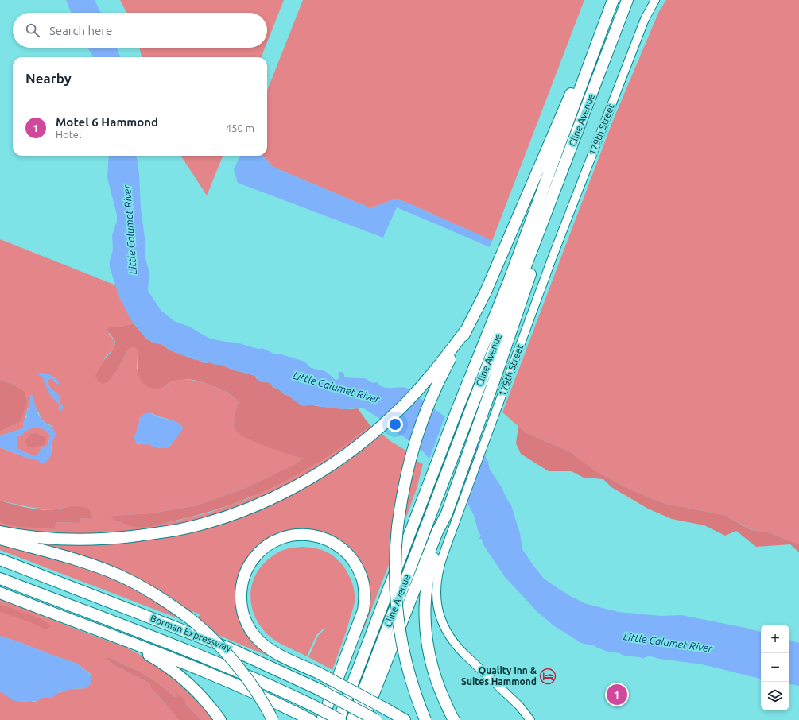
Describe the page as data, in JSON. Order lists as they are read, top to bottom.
{
  "streets": {
    "highway": ["Cline Avenue", "Borman Expressway"],
    "street": ["179th Street"]
  },
  "crossings": [
    ["Cline Avenue", "Borman Expressway"]
  ],
  "water": ["Little Calumet River"],
  "places": {
    "hotel": ["Quality Inn & Suites Hammond"]
  },
  "page": {
    "search": "Search here",
    "heading": "Nearby",
    "list": [
      {
        "mark": "1",
        "name": "Motel 6 Hammond",
        "note": "Hotel",
        "value": "450 m"
      }
    ],
    "map_buttons": ["+", "−"],
    "pins": "1"
  }
}
